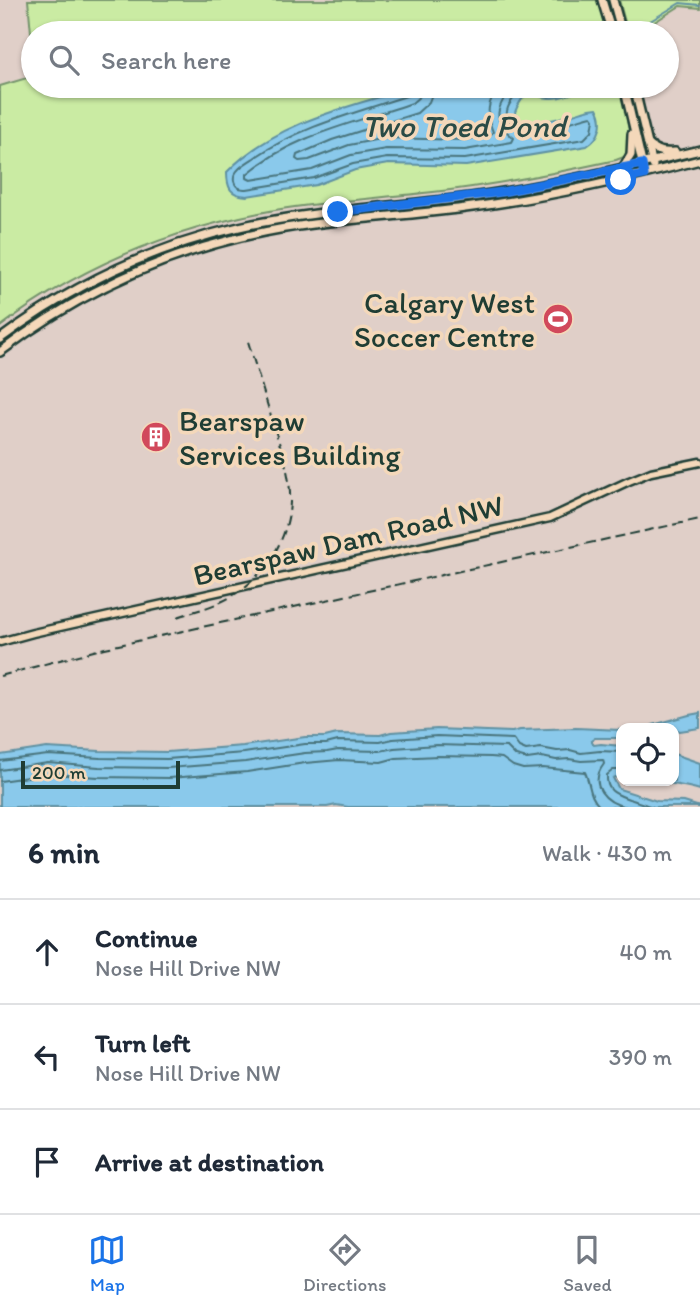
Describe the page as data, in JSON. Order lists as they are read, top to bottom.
{
  "streets": {
    "street": ["Bearspaw Dam Road NW"]
  },
  "water": ["Two Toed Pond"],
  "places": {
    "sports": ["Calgary West Soccer Centre"],
    "building": ["Bearspaw Services Building"]
  },
  "scale_bar": "200 m",
  "page": {
    "search": "Search here",
    "scale": "200 m",
    "heading": ["6 min", "Walk · 430 m"],
    "list": [
      ["Continue", "Nose Hill Drive NW", "40 m"],
      ["Turn left", "Nose Hill Drive NW", "390 m"],
      "Arrive at destination"
    ],
    "nav": ["Map", "Directions", "Saved"]
  }
}
